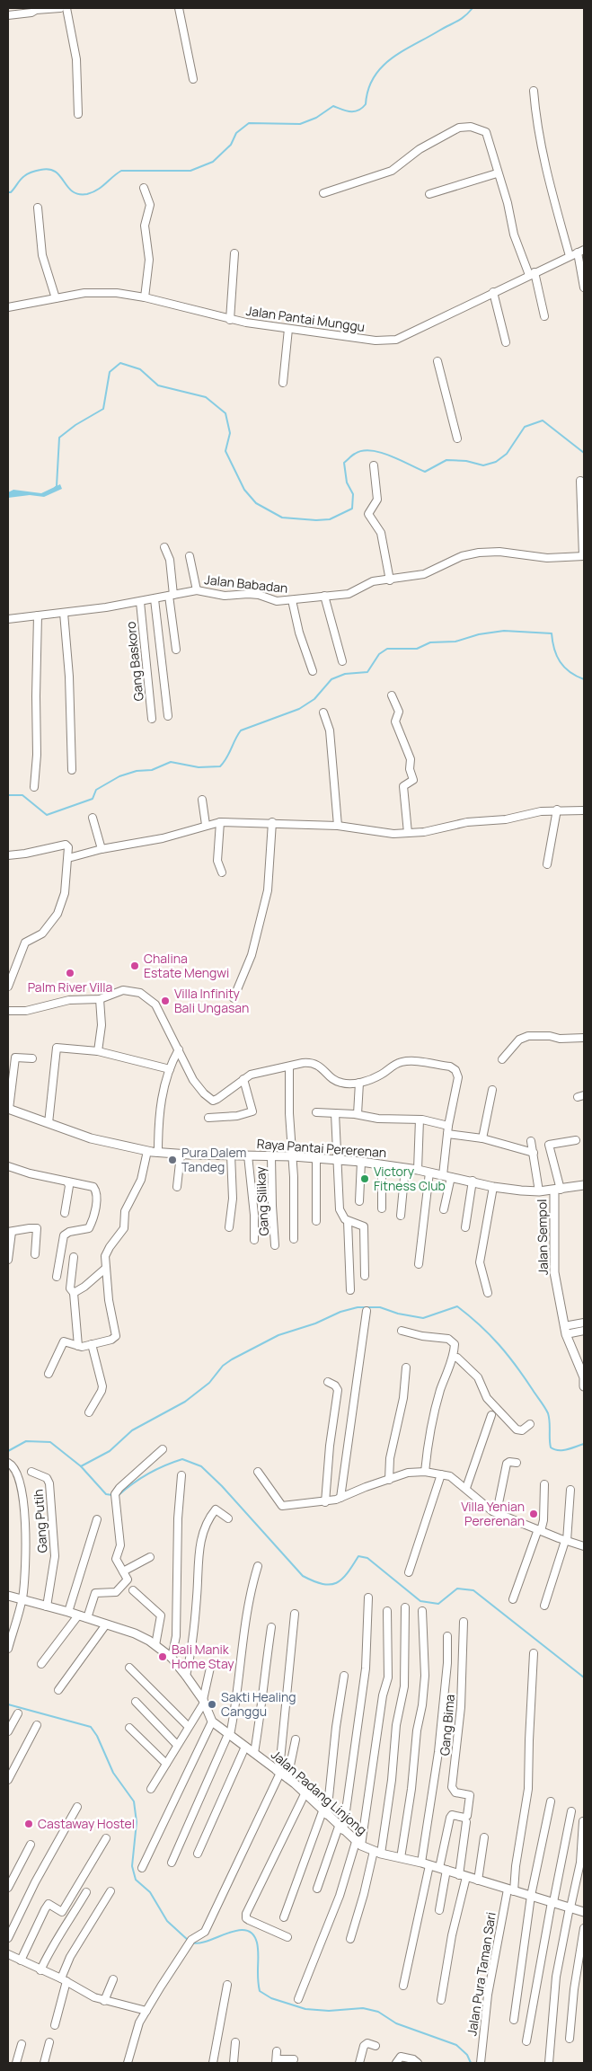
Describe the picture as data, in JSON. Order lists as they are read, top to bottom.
{
  "streets": {
    "street": [
      "Jalan Pantai Munggu",
      "Jalan Babadan",
      "Gang Baskoro",
      "Raya Pantai Pererenan",
      "Gang Silikay",
      "Jalan Sempol",
      "Gang Putih",
      "Gang Bima",
      "Jalan Padang Linjong",
      "Jalan Pura Taman Sari"
    ]
  },
  "crossings": [
    ["Jalan Babadan", "Gang Baskoro"],
    ["Raya Pantai Pererenan", "Gang Silikay"],
    ["Raya Pantai Pererenan", "Jalan Sempol"],
    ["Gang Putih", "Jalan Padang Linjong"],
    ["Gang Bima", "Jalan Padang Linjong"],
    ["Jalan Padang Linjong", "Jalan Pura Taman Sari"]
  ],
  "places": [
    "Chalina Estate Mengwi",
    "Palm River Villa",
    "Villa Infinity Bali Ungasan",
    "Pura Dalem Tandeg",
    "Victory Fitness Club",
    "Villa Yenian Pererenan",
    "Bali Manik Home Stay",
    "Sakti Healing Canggu",
    "Castaway Hostel"
  ]
}
